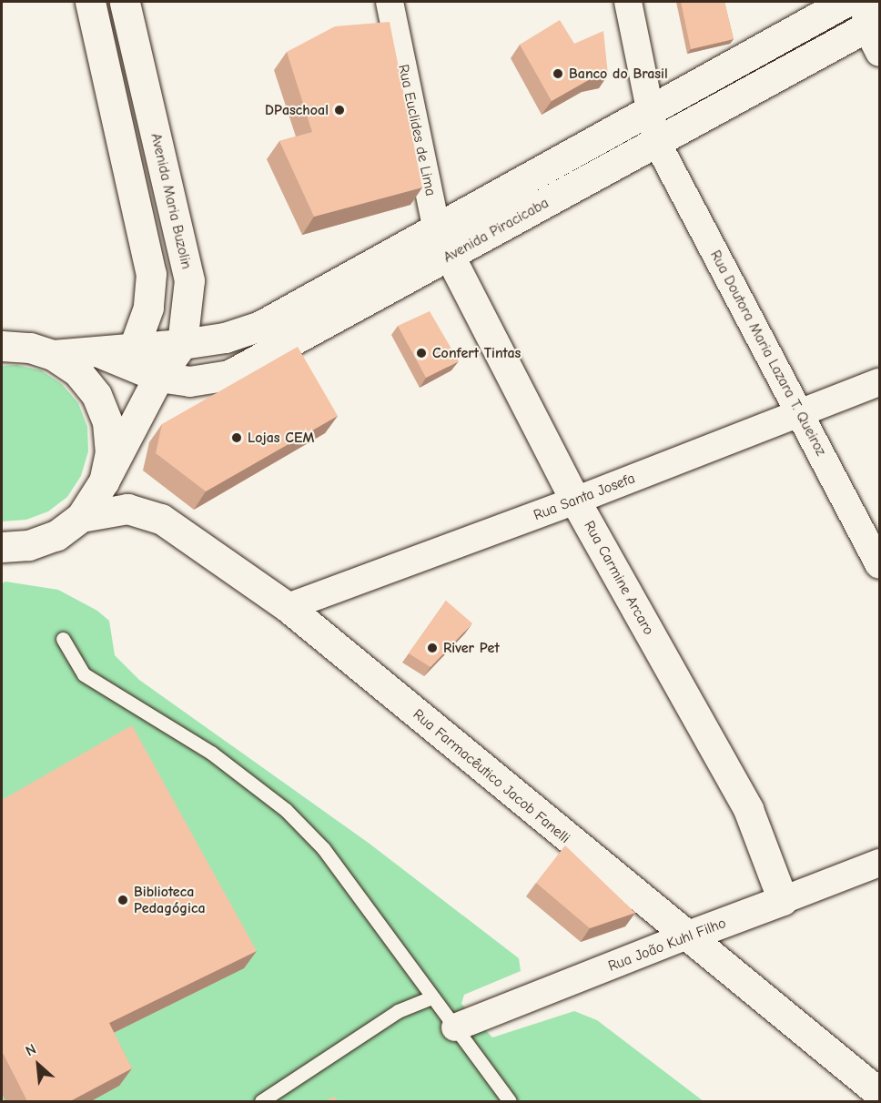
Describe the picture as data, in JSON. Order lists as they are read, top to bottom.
{
  "streets": {
    "main road": [
      "Rua Euclides de Lima",
      "Avenida Maria Buzolin",
      "Avenida Piracicaba",
      "Rua Carmine Arcaro",
      "Rua Farmacêutico Jacob Fanelli",
      "Rua João Kuhl Filho"
    ],
    "street": ["Rua Doutora Maria Lazara T. Queiroz", "Rua Santa Josefa"]
  },
  "crossings": [
    ["Rua Euclides de Lima", "Avenida Piracicaba"],
    ["Rua Euclides de Lima", "Rua Carmine Arcaro"],
    ["Avenida Maria Buzolin", "Avenida Piracicaba"],
    ["Avenida Maria Buzolin", "Rua Farmacêutico Jacob Fanelli"],
    ["Avenida Piracicaba", "Rua Doutora Maria Lazara T. Queiroz"],
    ["Avenida Piracicaba", "Rua Carmine Arcaro"],
    ["Rua Doutora Maria Lazara T. Queiroz", "Rua Santa Josefa"],
    ["Rua Santa Josefa", "Rua Carmine Arcaro"],
    ["Rua Santa Josefa", "Rua Farmacêutico Jacob Fanelli"],
    ["Rua Carmine Arcaro", "Rua João Kuhl Filho"],
    ["Rua Farmacêutico Jacob Fanelli", "Rua João Kuhl Filho"]
  ],
  "places": [
    "Banco do Brasil",
    "DPaschoal",
    "Confert Tintas",
    "Lojas CEM",
    "River Pet",
    "Biblioteca Pedagógica"
  ],
  "north": "top left"
}
